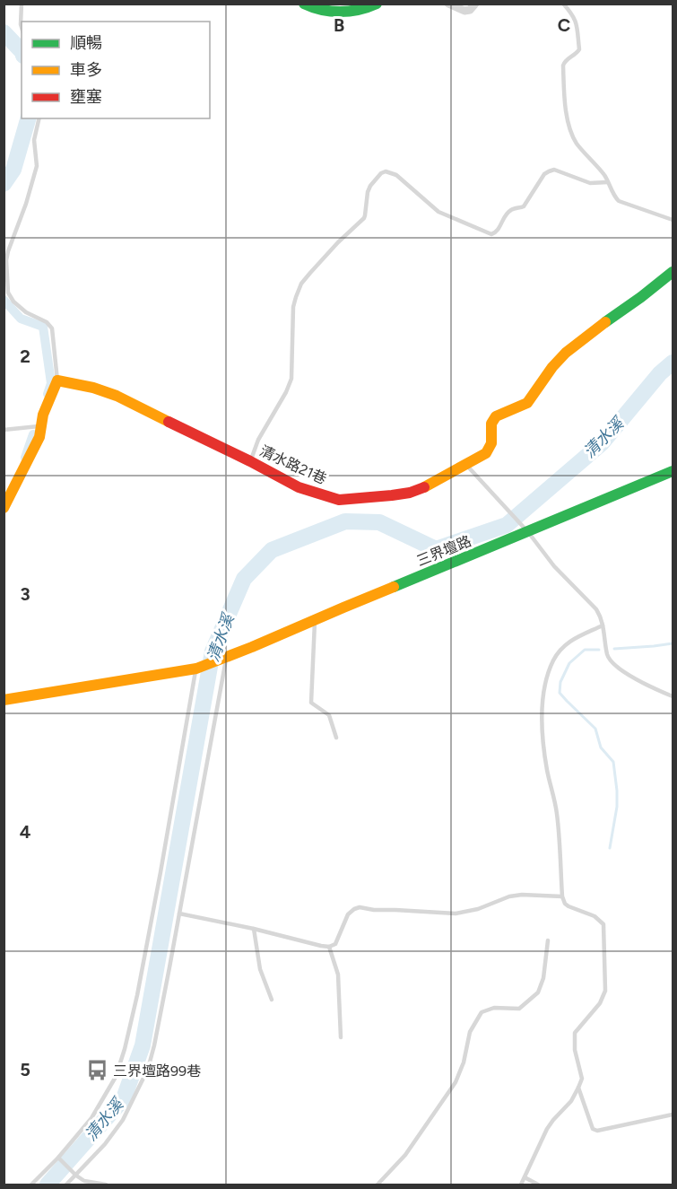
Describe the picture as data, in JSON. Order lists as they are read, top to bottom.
{
  "streets": {
    "street": ["清水路21巷", "三界壇路"]
  },
  "water": ["清水溪"],
  "places": {
    "bus stop": ["三界壇路99巷"]
  },
  "legend": ["順暢", "車多", "壅塞"],
  "grid": {
    "columns": ["B", "C"],
    "rows": [
      "2",
      "3",
      "4",
      "5"
    ]
  }
}
